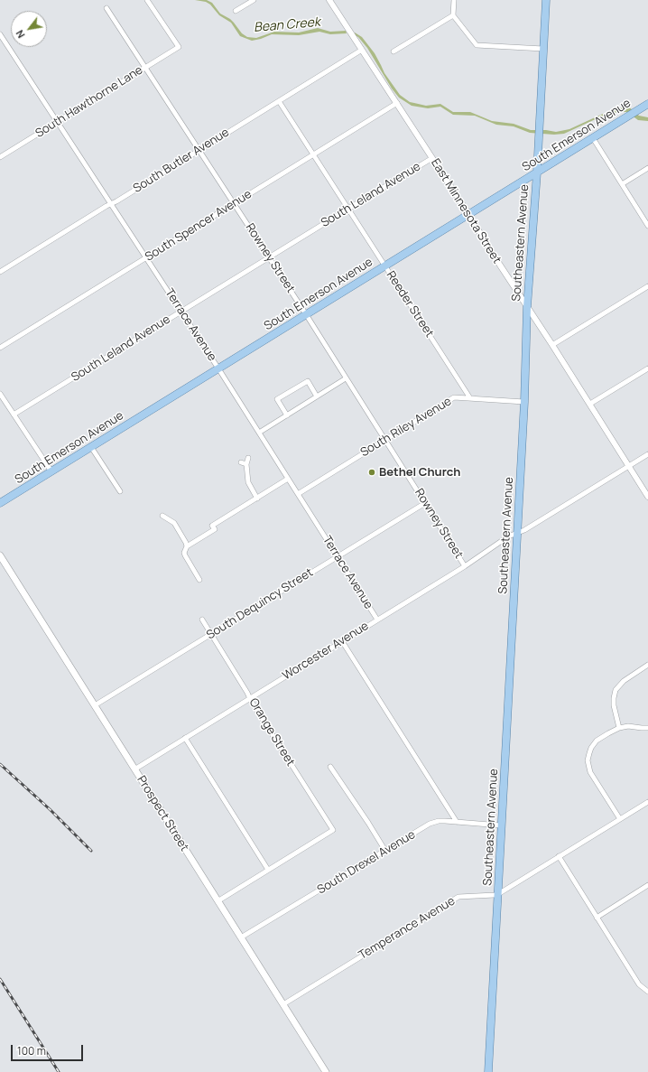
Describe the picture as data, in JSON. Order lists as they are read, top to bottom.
{
  "streets": {
    "main road": ["South Emerson Avenue", "Southeastern Avenue", "Prospect Street"],
    "street": [
      "South Hawthorne Lane",
      "South Butler Avenue",
      "South Leland Avenue",
      "East Minnesota Street",
      "South Spencer Avenue",
      "Rowney Street",
      "Reeder Street",
      "Terrace Avenue",
      "South Riley Avenue",
      "South Dequincy Street",
      "Worcester Avenue",
      "Orange Street",
      "South Drexel Avenue",
      "Temperance Avenue"
    ]
  },
  "crossings": [
    ["South Hawthorne Lane", "Rowney Street"],
    ["South Hawthorne Lane", "Terrace Avenue"],
    ["South Emerson Avenue", "East Minnesota Street"],
    ["South Emerson Avenue", "Southeastern Avenue"],
    ["South Emerson Avenue", "Rowney Street"],
    ["South Emerson Avenue", "Reeder Street"],
    ["South Emerson Avenue", "Terrace Avenue"],
    ["South Butler Avenue", "East Minnesota Street"],
    ["South Butler Avenue", "Rowney Street"],
    ["South Butler Avenue", "Reeder Street"],
    ["South Butler Avenue", "Terrace Avenue"],
    ["South Leland Avenue", "East Minnesota Street"],
    ["South Leland Avenue", "Rowney Street"],
    ["South Leland Avenue", "Reeder Street"],
    ["South Leland Avenue", "Terrace Avenue"],
    ["East Minnesota Street", "South Spencer Avenue"],
    ["East Minnesota Street", "Southeastern Avenue"],
    ["East Minnesota Street", "Worcester Avenue"],
    ["South Spencer Avenue", "Rowney Street"],
    ["South Spencer Avenue", "Reeder Street"],
    ["South Spencer Avenue", "Terrace Avenue"],
    ["Southeastern Avenue", "South Riley Avenue"],
    ["Southeastern Avenue", "Worcester Avenue"],
    ["Southeastern Avenue", "South Drexel Avenue"],
    ["Southeastern Avenue", "Temperance Avenue"],
    ["Rowney Street", "South Riley Avenue"],
    ["Rowney Street", "South Dequincy Street"],
    ["Rowney Street", "Worcester Avenue"],
    ["Reeder Street", "South Riley Avenue"],
    ["Terrace Avenue", "South Riley Avenue"],
    ["Terrace Avenue", "South Dequincy Street"],
    ["Terrace Avenue", "Worcester Avenue"],
    ["South Dequincy Street", "Orange Street"],
    ["South Dequincy Street", "Prospect Street"],
    ["Worcester Avenue", "Orange Street"],
    ["Worcester Avenue", "Prospect Street"],
    ["Prospect Street", "South Drexel Avenue"],
    ["Prospect Street", "Temperance Avenue"]
  ],
  "water": ["Bean Creek"],
  "places": ["Bethel Church"],
  "scale_bar": "100 m",
  "north": "bottom left"
}
